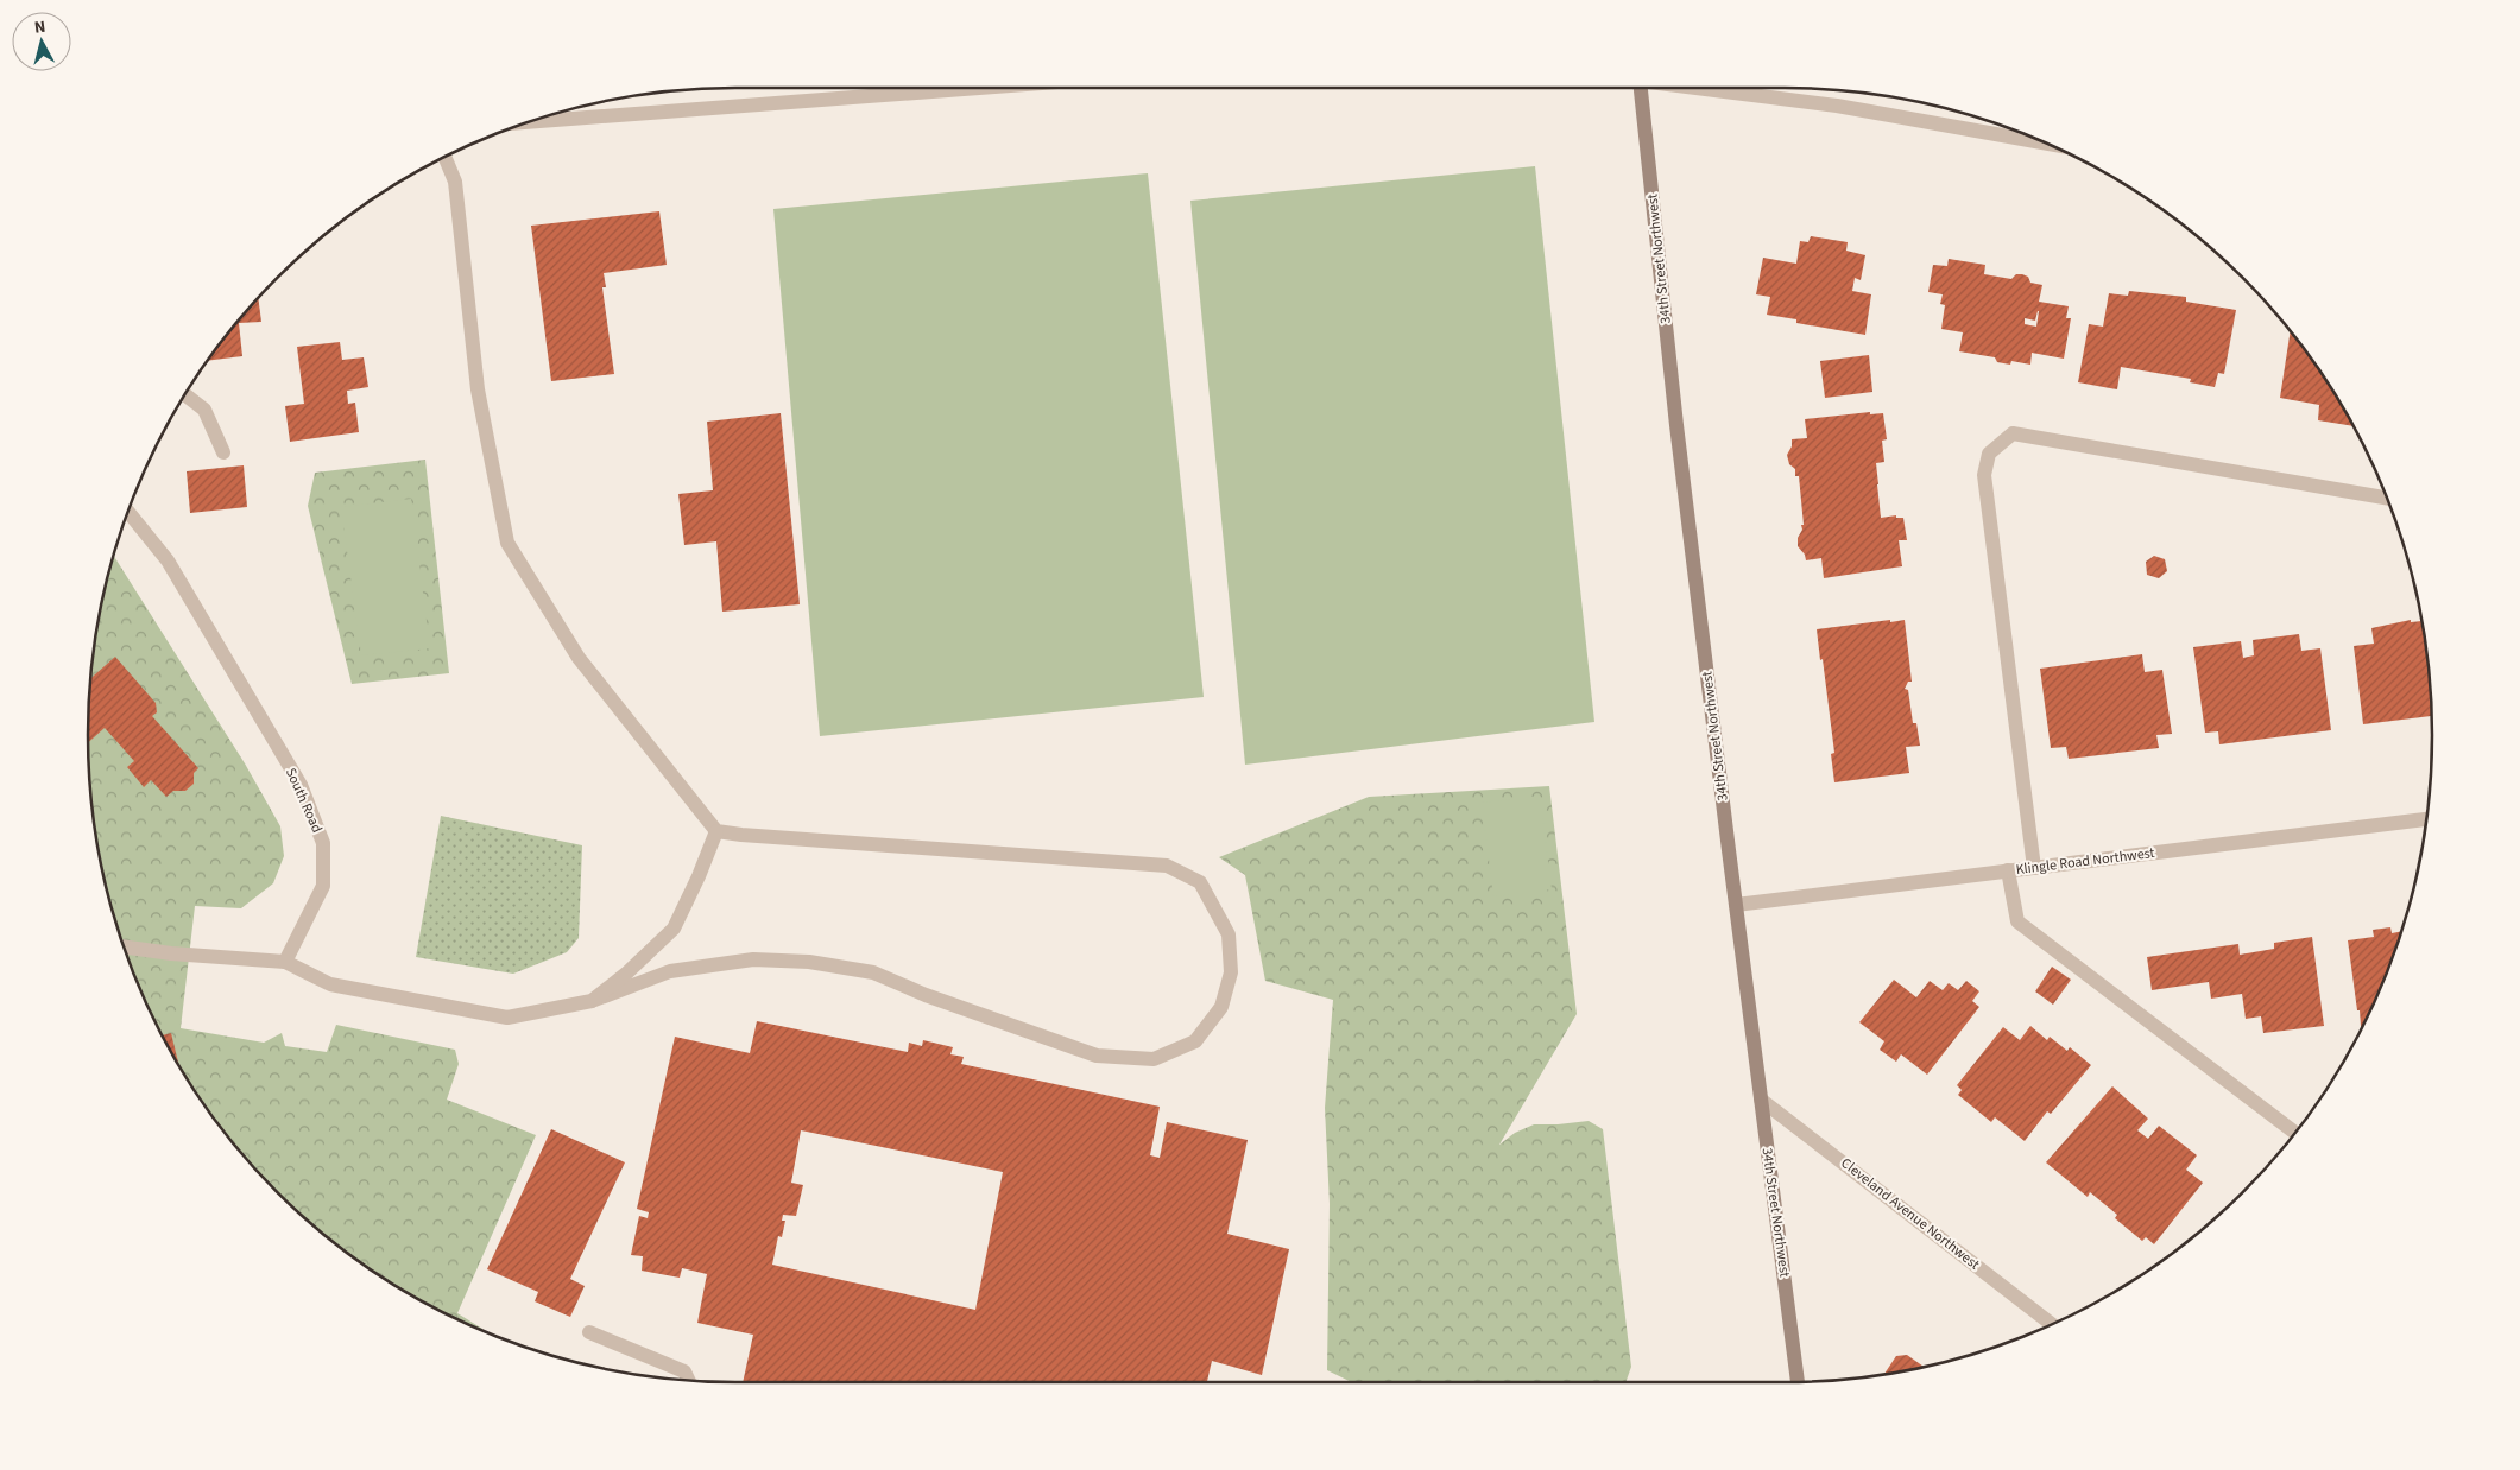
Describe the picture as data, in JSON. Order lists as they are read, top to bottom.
{
  "streets": {
    "main road": ["34th Street Northwest"],
    "street": ["South Road", "Klingle Road Northwest", "Cleveland Avenue Northwest"]
  },
  "crossings": [
    ["34th Street Northwest", "Klingle Road Northwest"],
    ["34th Street Northwest", "Cleveland Avenue Northwest"]
  ],
  "north": "top"
}
